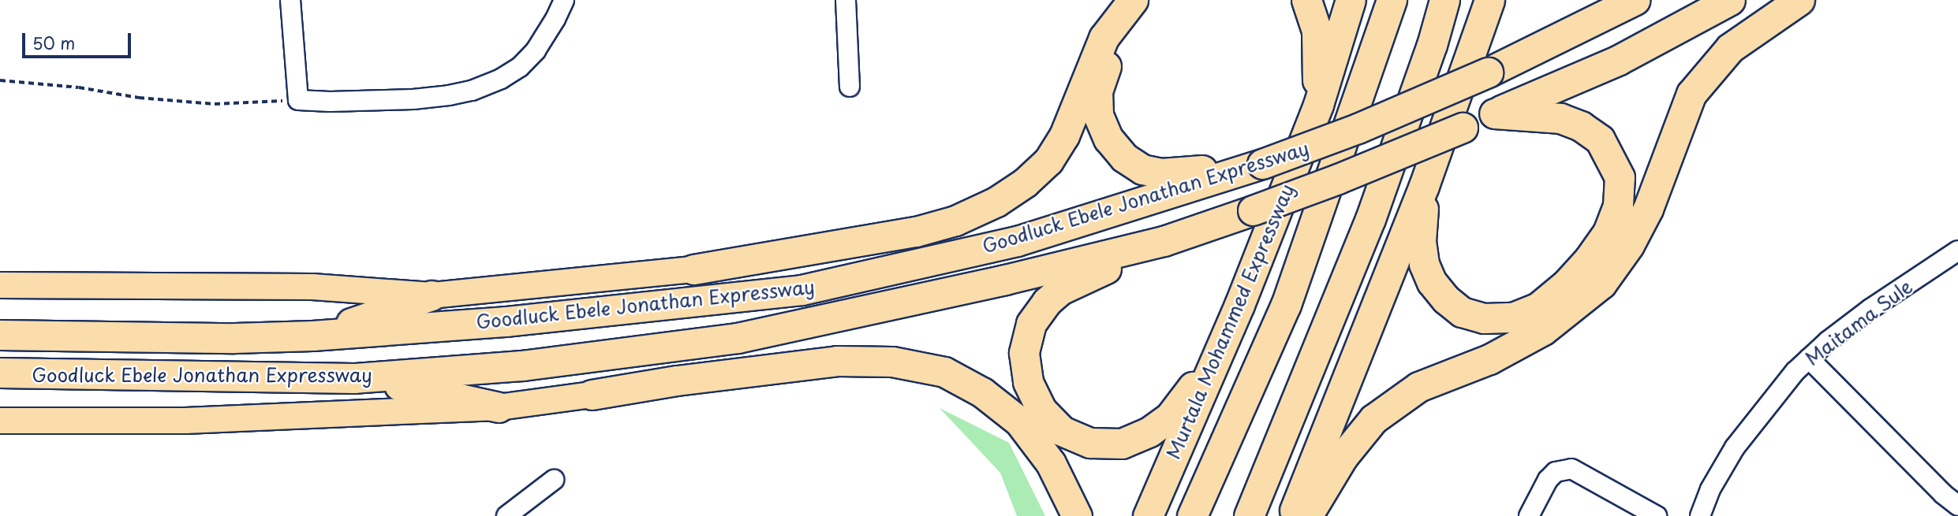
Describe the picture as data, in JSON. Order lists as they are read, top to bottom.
{
  "streets": {
    "highway": ["Goodluck Ebele Jonathan Expressway", "Murtala Mohammed Expressway"],
    "street": ["Maitama Sule"]
  },
  "scale_bar": "50 m"
}
